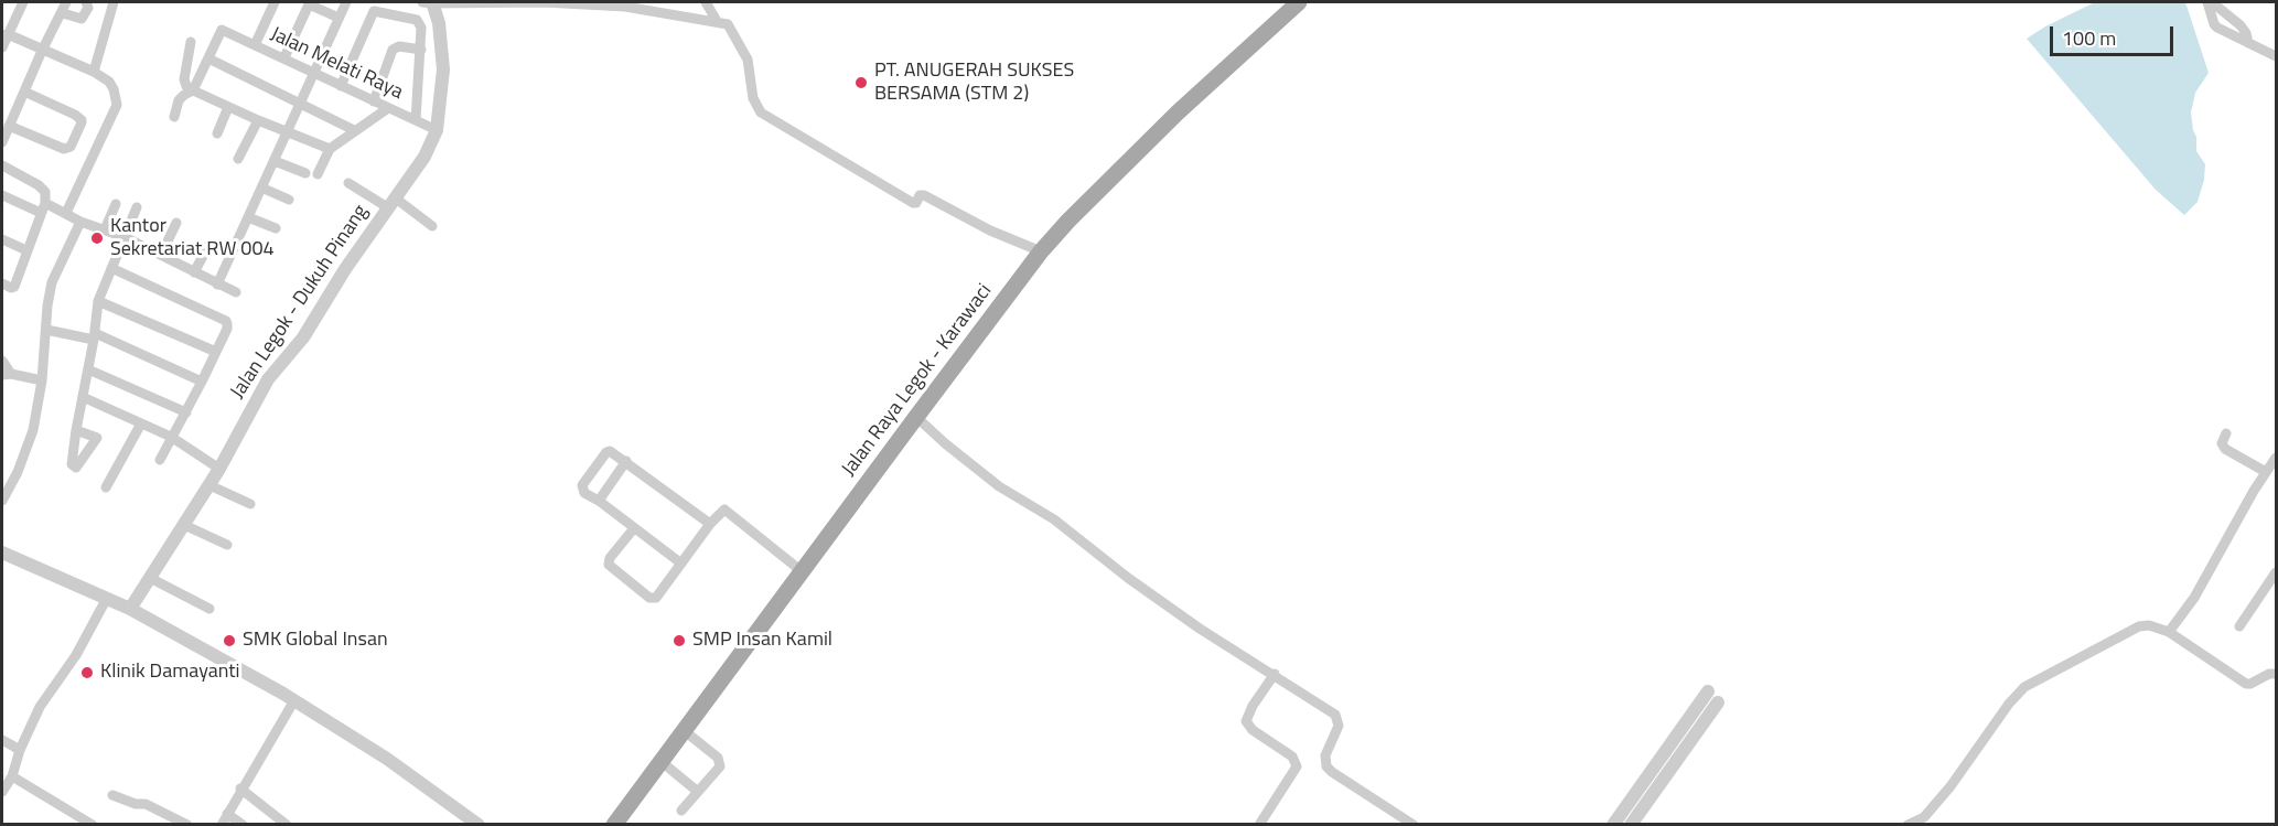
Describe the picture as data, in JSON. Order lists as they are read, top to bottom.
{
  "streets": {
    "main road": ["Jalan Raya Legok - Karawaci"],
    "street": ["Jalan Melati Raya", "Jalan Legok - Dukuh Pinang"]
  },
  "crossings": [
    ["Jalan Melati Raya", "Jalan Legok - Dukuh Pinang"]
  ],
  "places": [
    "PT. ANUGERAH SUKSES BERSAMA (STM 2)",
    "Kantor Sekretariat RW 004",
    "SMK Global Insan",
    "SMP Insan Kamil",
    "Klinik Damayanti"
  ],
  "scale_bar": "100 m"
}
